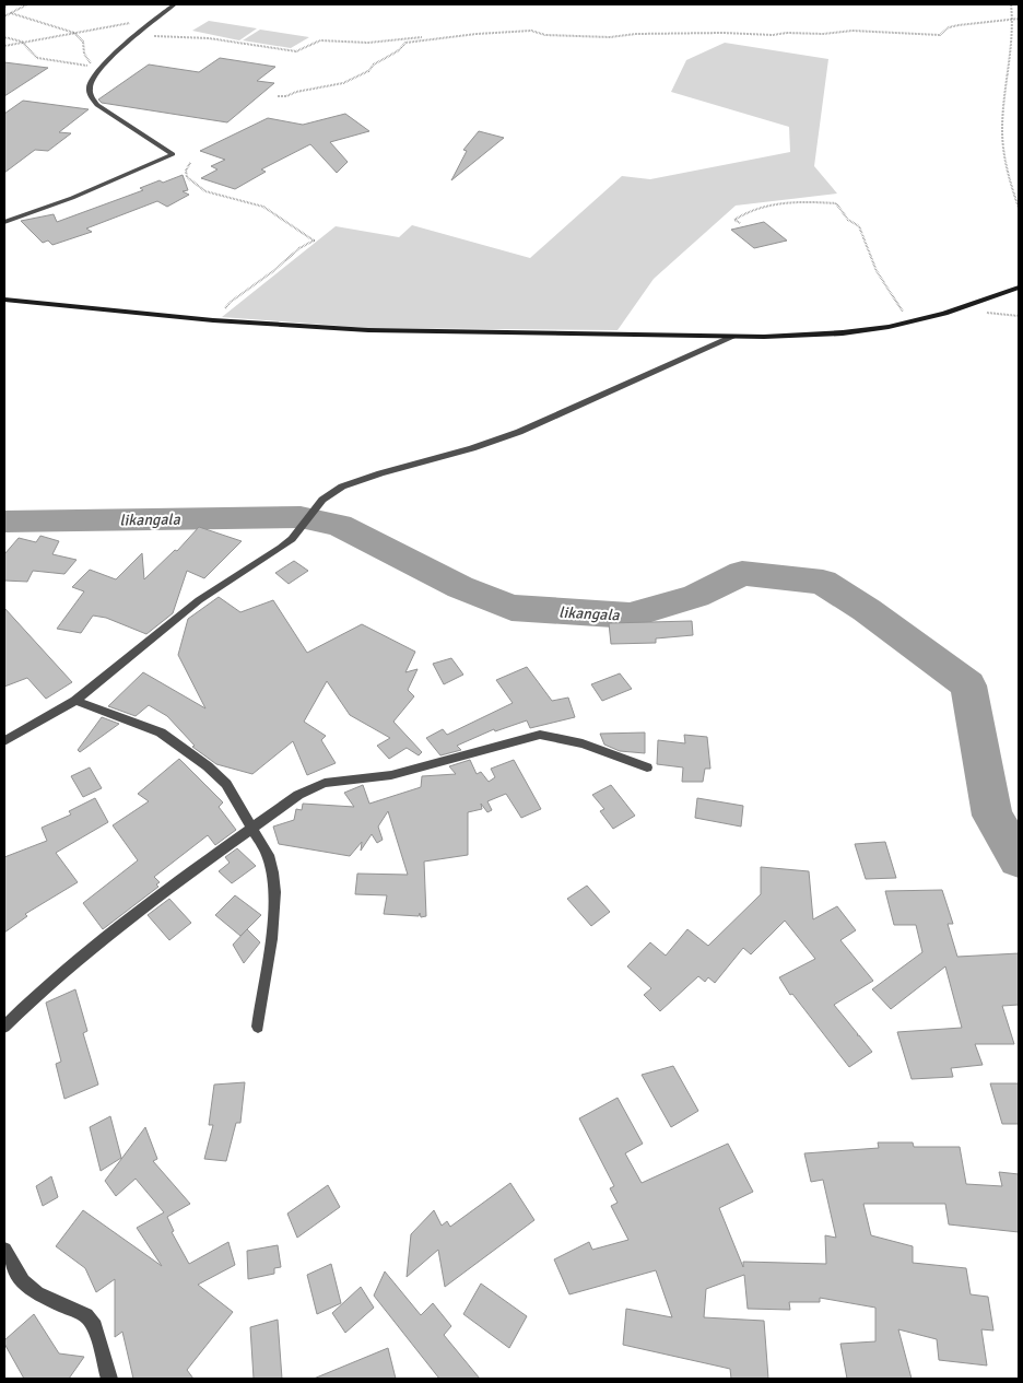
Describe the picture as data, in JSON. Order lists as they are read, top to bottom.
{
  "water": ["likangala"]
}
